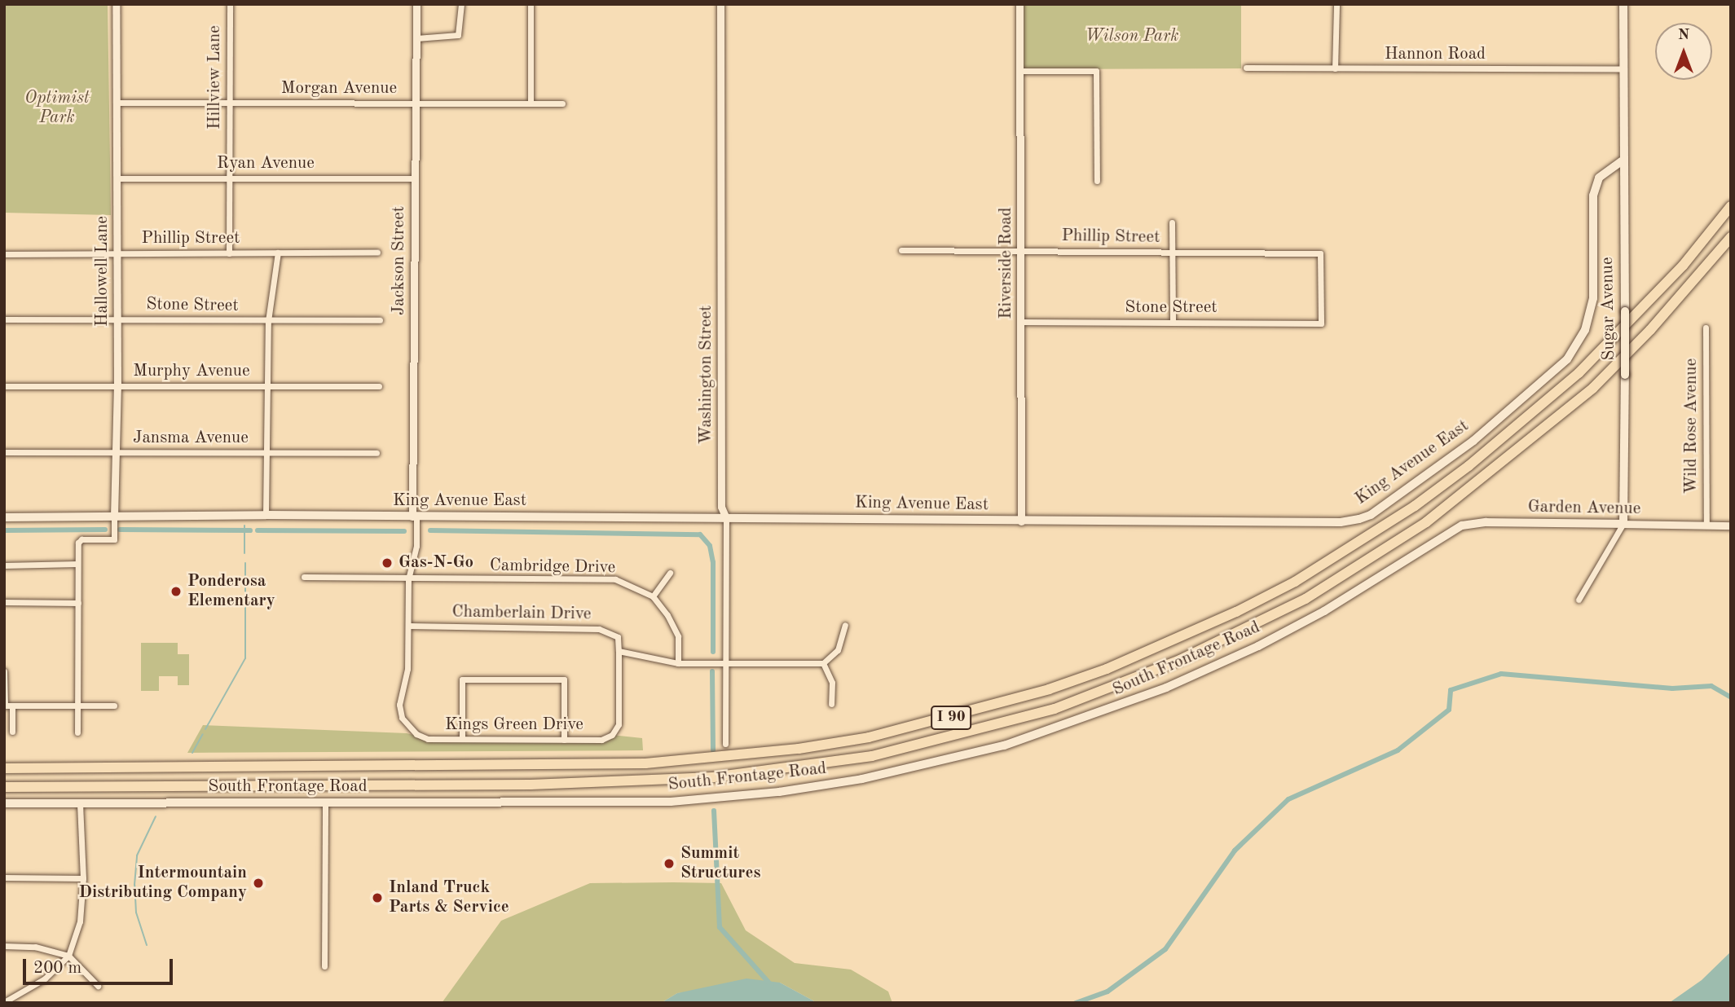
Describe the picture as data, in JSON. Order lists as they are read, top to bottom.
{
  "streets": {
    "highway": ["I 90"],
    "main road": [
      "Sugar Avenue",
      "King Avenue East",
      "Garden Avenue",
      "South Frontage Road"
    ],
    "street": [
      "Hannon Road",
      "Hillview Lane",
      "Morgan Avenue",
      "Ryan Avenue",
      "Phillip Street",
      "Jackson Street",
      "Riverside Road",
      "Hallowell Lane",
      "Stone Street",
      "Murphy Avenue",
      "Washington Street",
      "Wild Rose Avenue",
      "Jansma Avenue",
      "Cambridge Drive",
      "Chamberlain Drive",
      "Kings Green Drive"
    ]
  },
  "crossings": [
    ["Hannon Road", "Sugar Avenue"],
    ["Hillview Lane", "Morgan Avenue"],
    ["Hillview Lane", "Ryan Avenue"],
    ["Hillview Lane", "Phillip Street"],
    ["Morgan Avenue", "Jackson Street"],
    ["Morgan Avenue", "Hallowell Lane"],
    ["Ryan Avenue", "Jackson Street"],
    ["Ryan Avenue", "Hallowell Lane"],
    ["Phillip Street", "Riverside Road"],
    ["Phillip Street", "Hallowell Lane"],
    ["Phillip Street", "Stone Street"],
    ["Jackson Street", "King Avenue East"],
    ["Jackson Street", "Cambridge Drive"],
    ["Jackson Street", "Chamberlain Drive"],
    ["Jackson Street", "Kings Green Drive"],
    ["Riverside Road", "Stone Street"],
    ["Riverside Road", "King Avenue East"],
    ["Hallowell Lane", "Stone Street"],
    ["Hallowell Lane", "Murphy Avenue"],
    ["Hallowell Lane", "Jansma Avenue"],
    ["Hallowell Lane", "King Avenue East"],
    ["Sugar Avenue", "King Avenue East"],
    ["Sugar Avenue", "Garden Avenue"],
    ["Washington Street", "King Avenue East"],
    ["Wild Rose Avenue", "Garden Avenue"],
    ["Garden Avenue", "South Frontage Road"],
    ["Chamberlain Drive", "Kings Green Drive"]
  ],
  "parks": ["Wilson Park", "Optimist Park"],
  "places": [
    "Gas-N-Go",
    "Ponderosa Elementary",
    "Summit Structures",
    "Intermountain Distributing Company",
    "Inland Truck Parts & Service"
  ],
  "scale_bar": "200 m",
  "north": "top"
}
